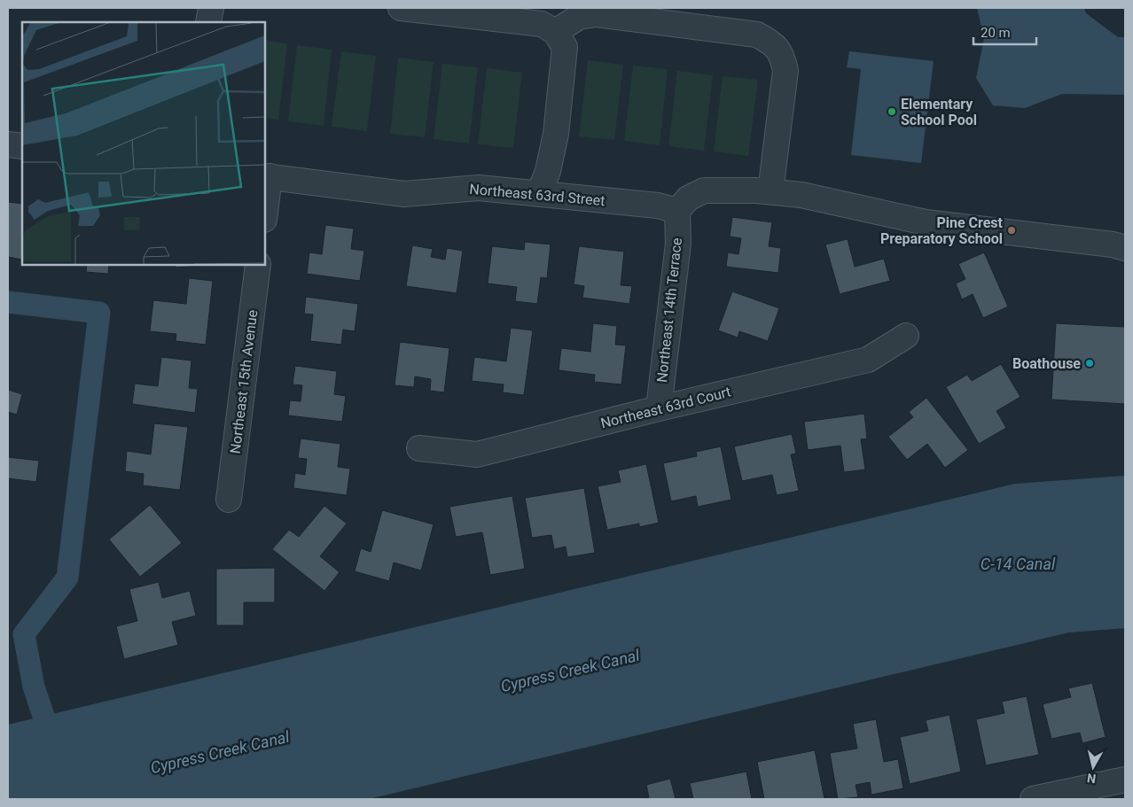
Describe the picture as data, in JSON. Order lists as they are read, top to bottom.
{
  "streets": {
    "street": [
      "Northeast 63rd Street",
      "Northeast 14th Terrace",
      "Northeast 15th Avenue",
      "Northeast 63rd Court"
    ]
  },
  "crossings": [
    ["Northeast 63rd Street", "Northeast 14th Terrace"],
    ["Northeast 14th Terrace", "Northeast 63rd Court"]
  ],
  "water": ["C-14 Canal", "Cypress Creek Canal"],
  "places": ["Elementary School Pool", "Pine Crest Preparatory School", "Boathouse"],
  "scale_bar": "20 m",
  "north": "bottom"
}
